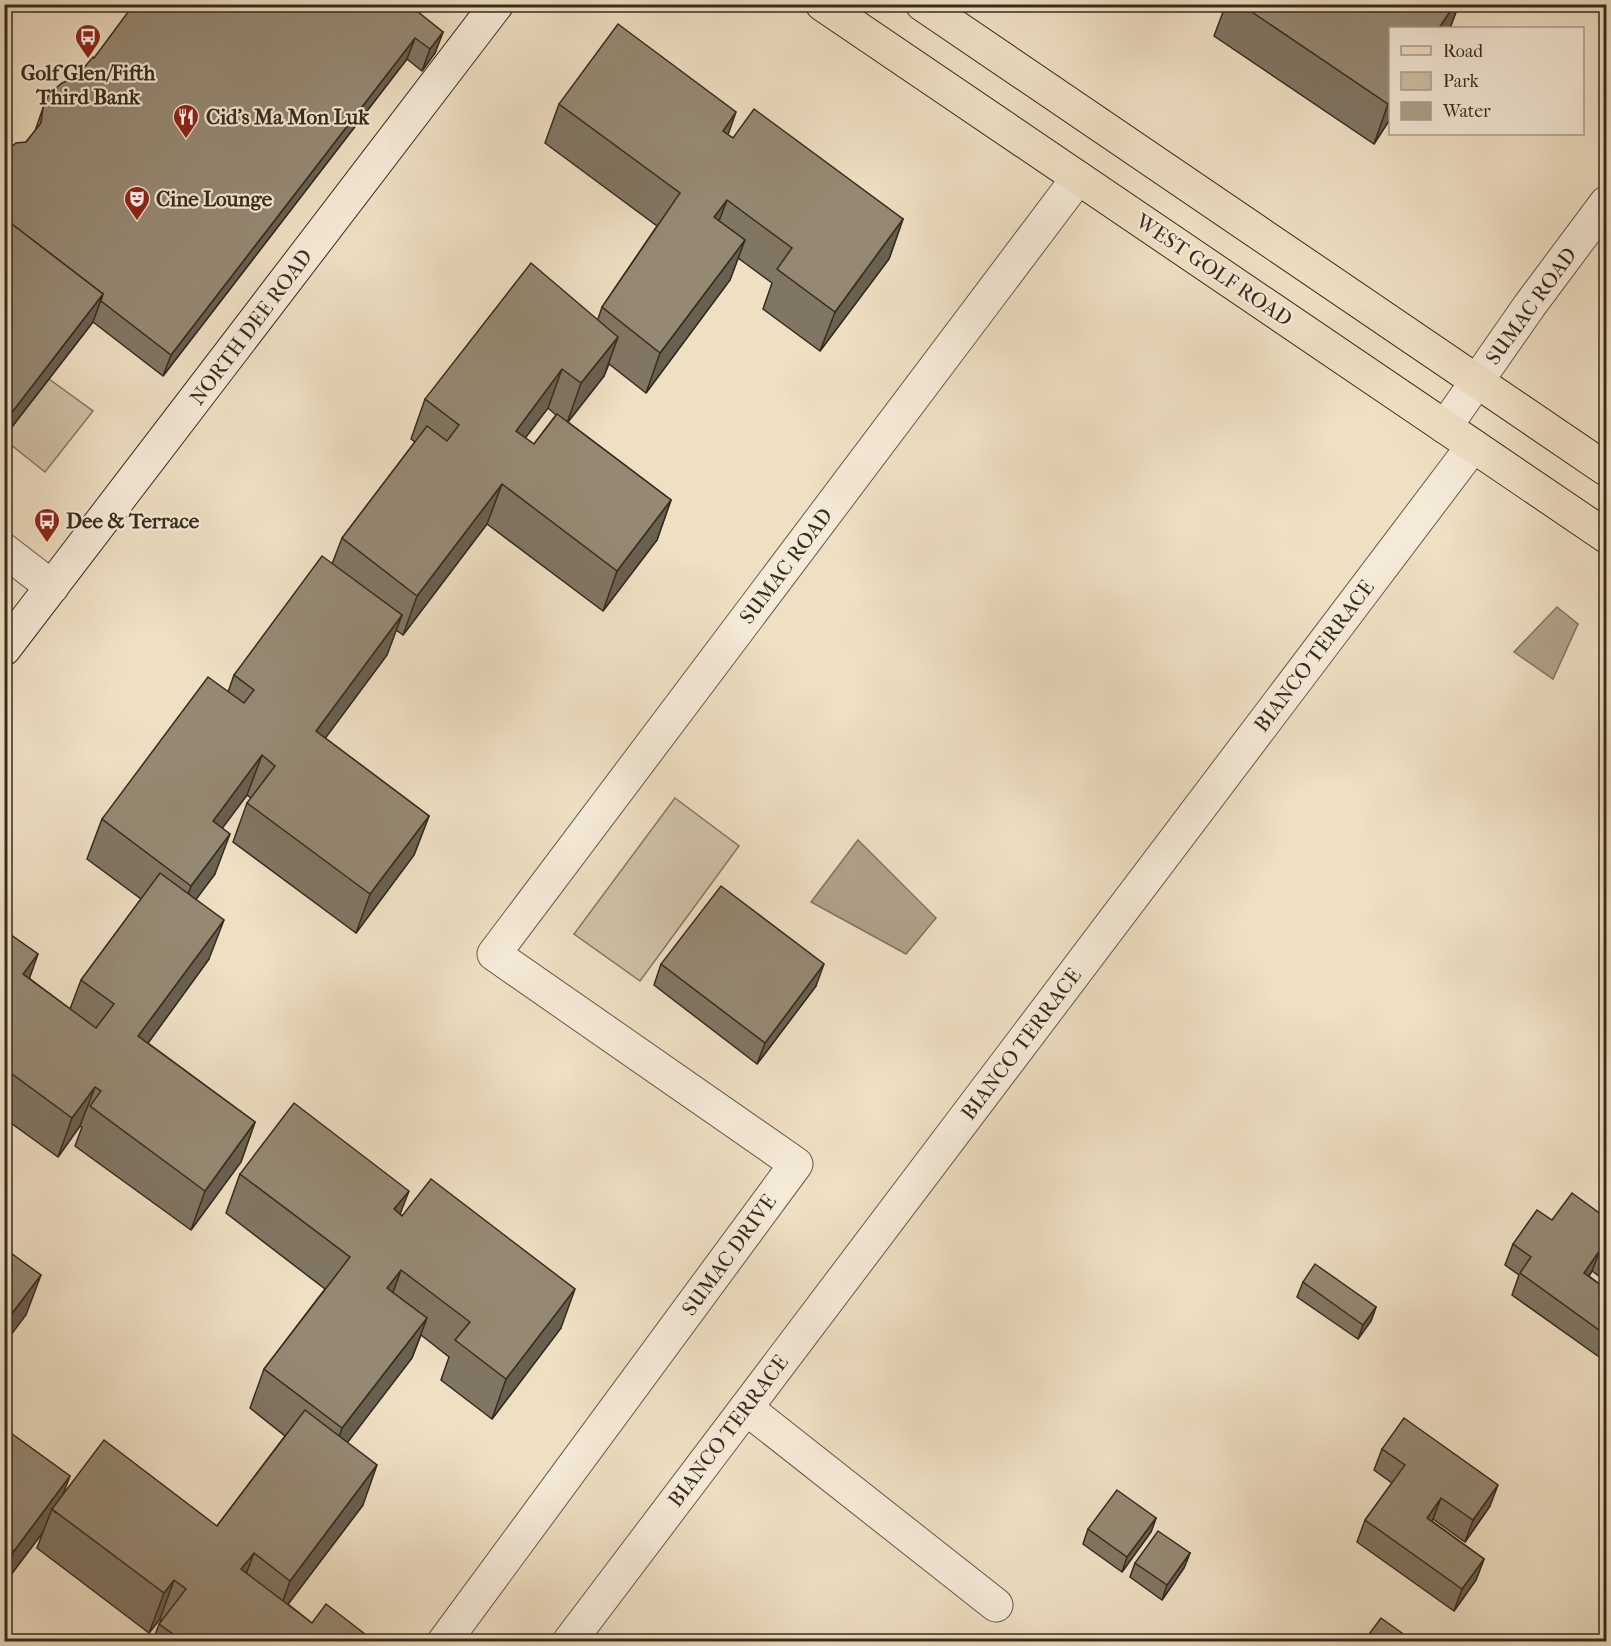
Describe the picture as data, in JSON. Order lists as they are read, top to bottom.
{
  "streets": {
    "main road": ["WEST GOLF ROAD"],
    "street": [
      "SUMAC ROAD",
      "NORTH DEE ROAD",
      "BIANCO TERRACE",
      "SUMAC DRIVE"
    ]
  },
  "crossings": [
    ["WEST GOLF ROAD", "SUMAC ROAD"],
    ["WEST GOLF ROAD", "BIANCO TERRACE"],
    ["SUMAC ROAD", "SUMAC DRIVE"]
  ],
  "places": {
    "bus stop": ["Golf Glen/Fifth Third Bank", "Dee & Terrace"],
    "restaurant": ["Cid's Ma Mon Luk"],
    "theatre": ["Cine Lounge"]
  },
  "legend": ["Road", "Park", "Water"]
}
